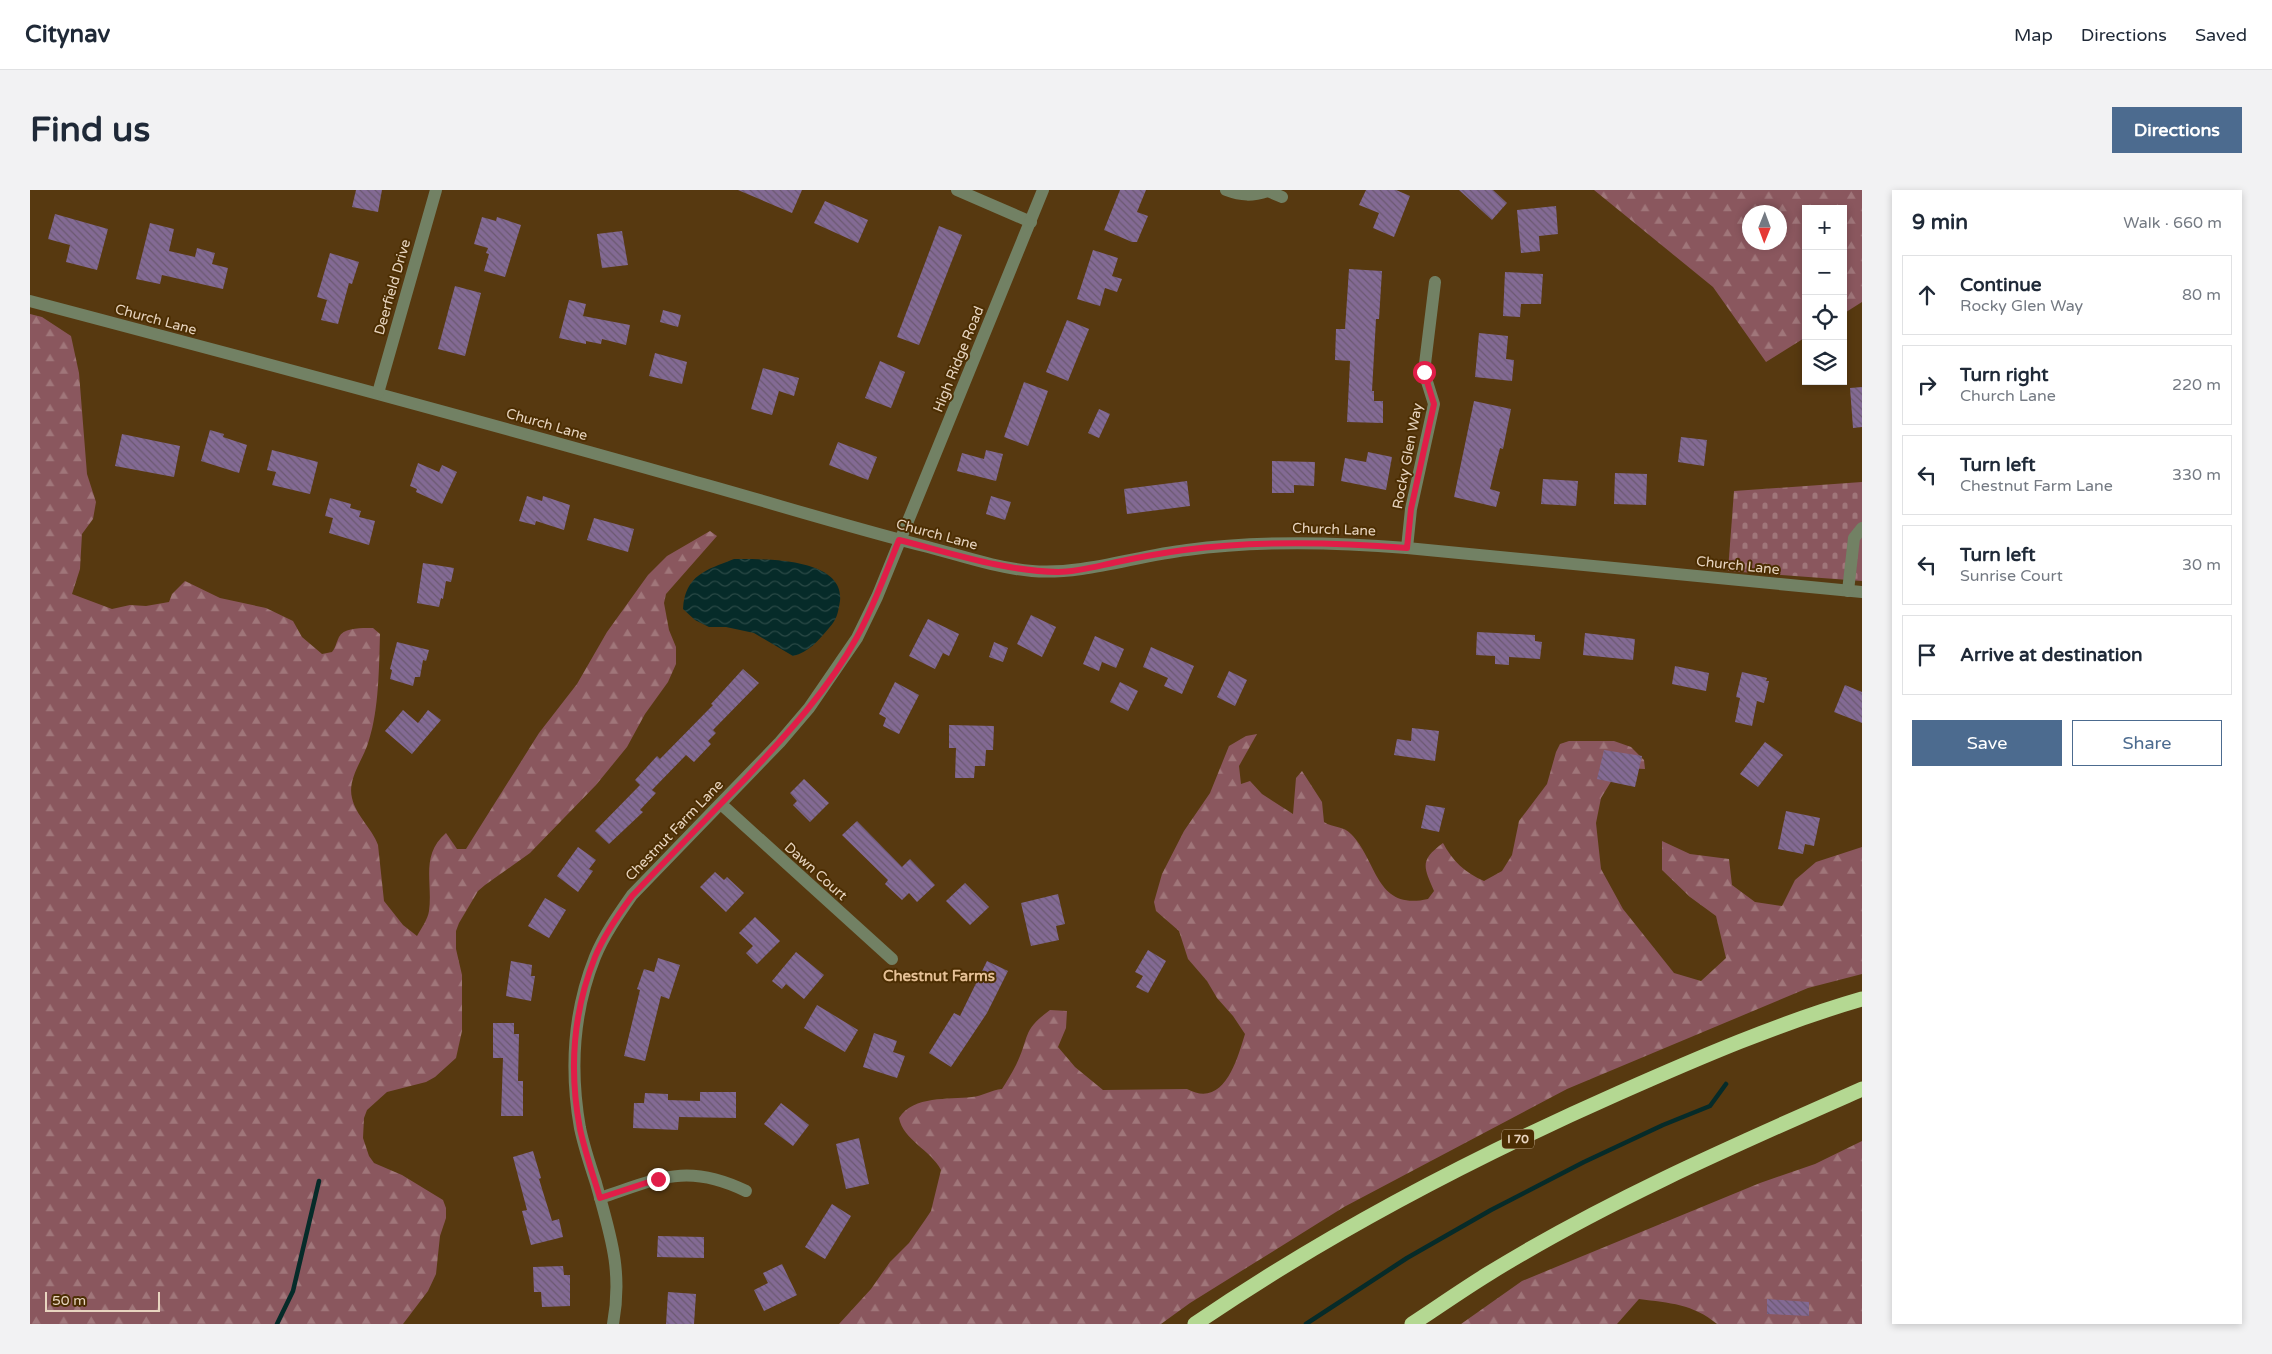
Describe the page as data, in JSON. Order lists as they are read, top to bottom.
{
  "streets": {
    "highway": ["I 70"],
    "street": [
      "Deerfield Drive",
      "Church Lane",
      "High Ridge Road",
      "Rocky Glen Way",
      "Chestnut Farm Lane",
      "Dawn Court"
    ]
  },
  "crossings": [
    ["Deerfield Drive", "Church Lane"],
    ["Church Lane", "High Ridge Road"],
    ["Church Lane", "Rocky Glen Way"],
    ["Church Lane", "Chestnut Farm Lane"],
    ["High Ridge Road", "Chestnut Farm Lane"],
    ["Chestnut Farm Lane", "Dawn Court"]
  ],
  "districts": ["Chestnut Farms"],
  "scale_bar": "50 m",
  "north": "bottom",
  "page": {
    "header": "Citynav",
    "nav": ["Map", "Directions", "Saved"],
    "buttons": [
      "Directions",
      ["Save", "Share"]
    ],
    "title": "Find us",
    "heading": ["9 min", "Walk · 660 m"],
    "map_buttons": ["+", "−"],
    "list": [
      ["Continue", "Rocky Glen Way", "80 m"],
      ["Turn right", "Church Lane", "220 m"],
      ["Turn left", "Chestnut Farm Lane", "330 m"],
      ["Turn left", "Sunrise Court", "30 m"],
      "Arrive at destination"
    ],
    "scale": "50 m"
  }
}
